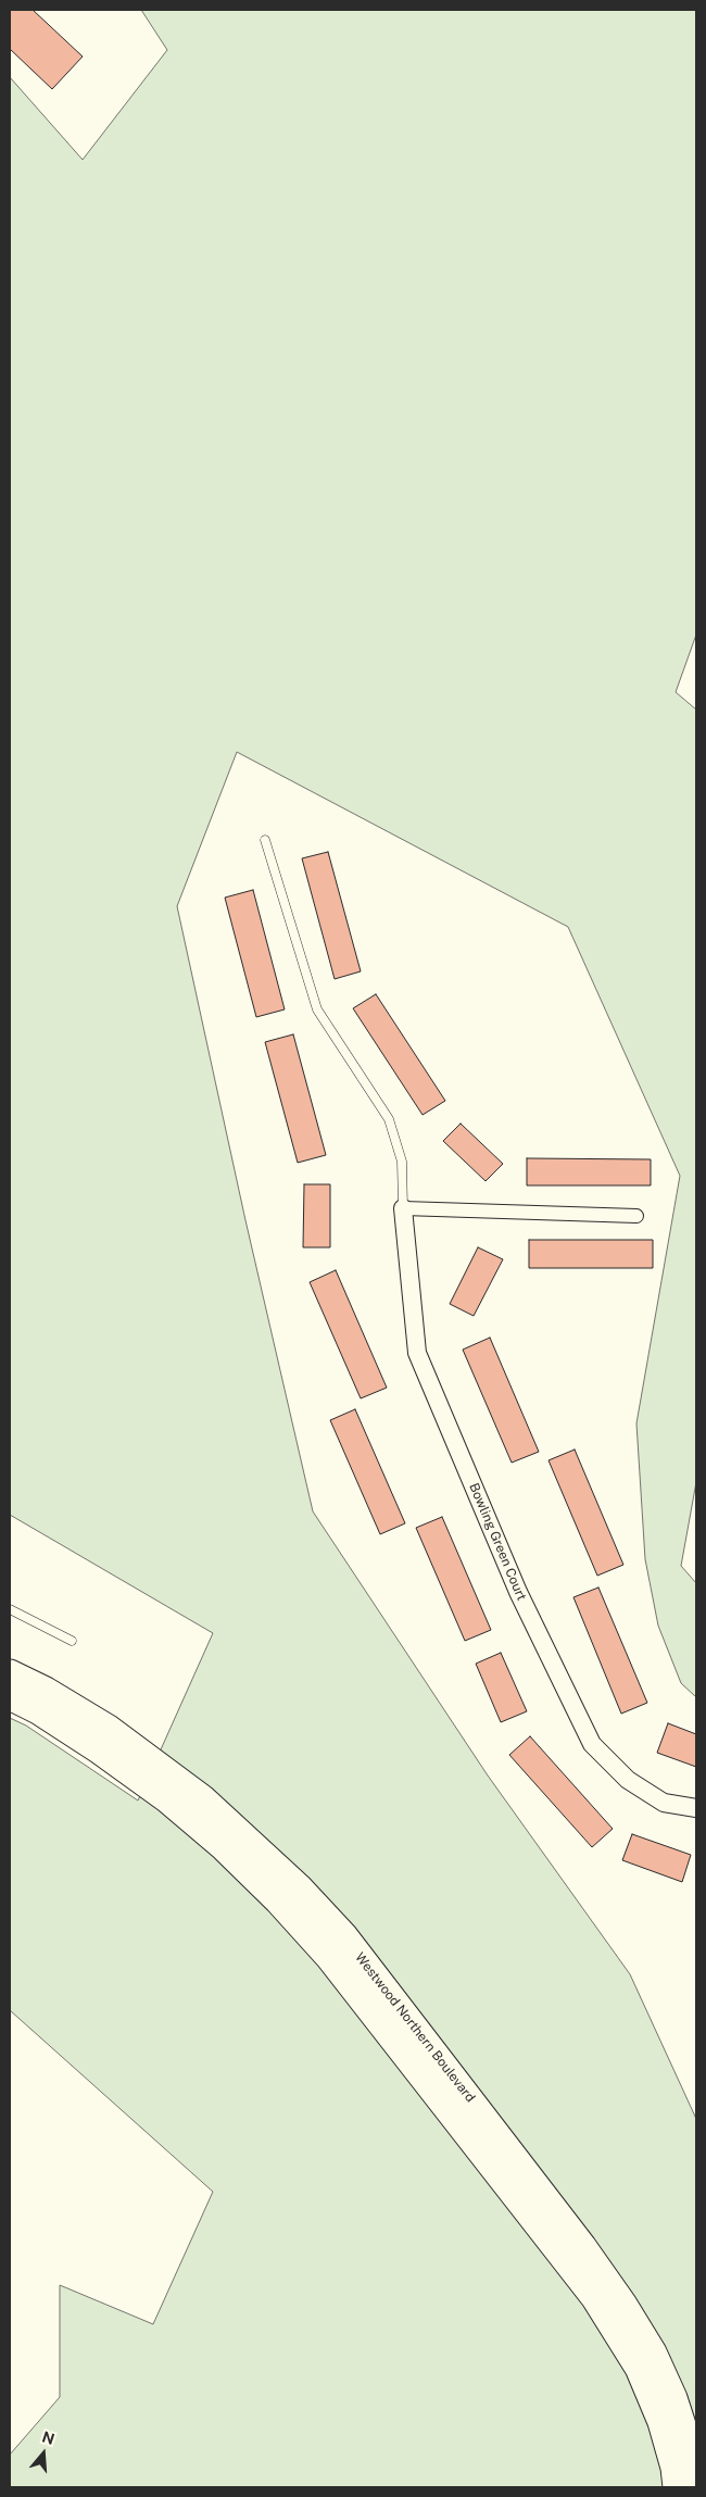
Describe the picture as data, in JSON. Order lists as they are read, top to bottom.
{
  "streets": {
    "main road": ["Westwood Northern Boulevard"],
    "street": ["Bowling Green Court"]
  },
  "north": "top"
}
